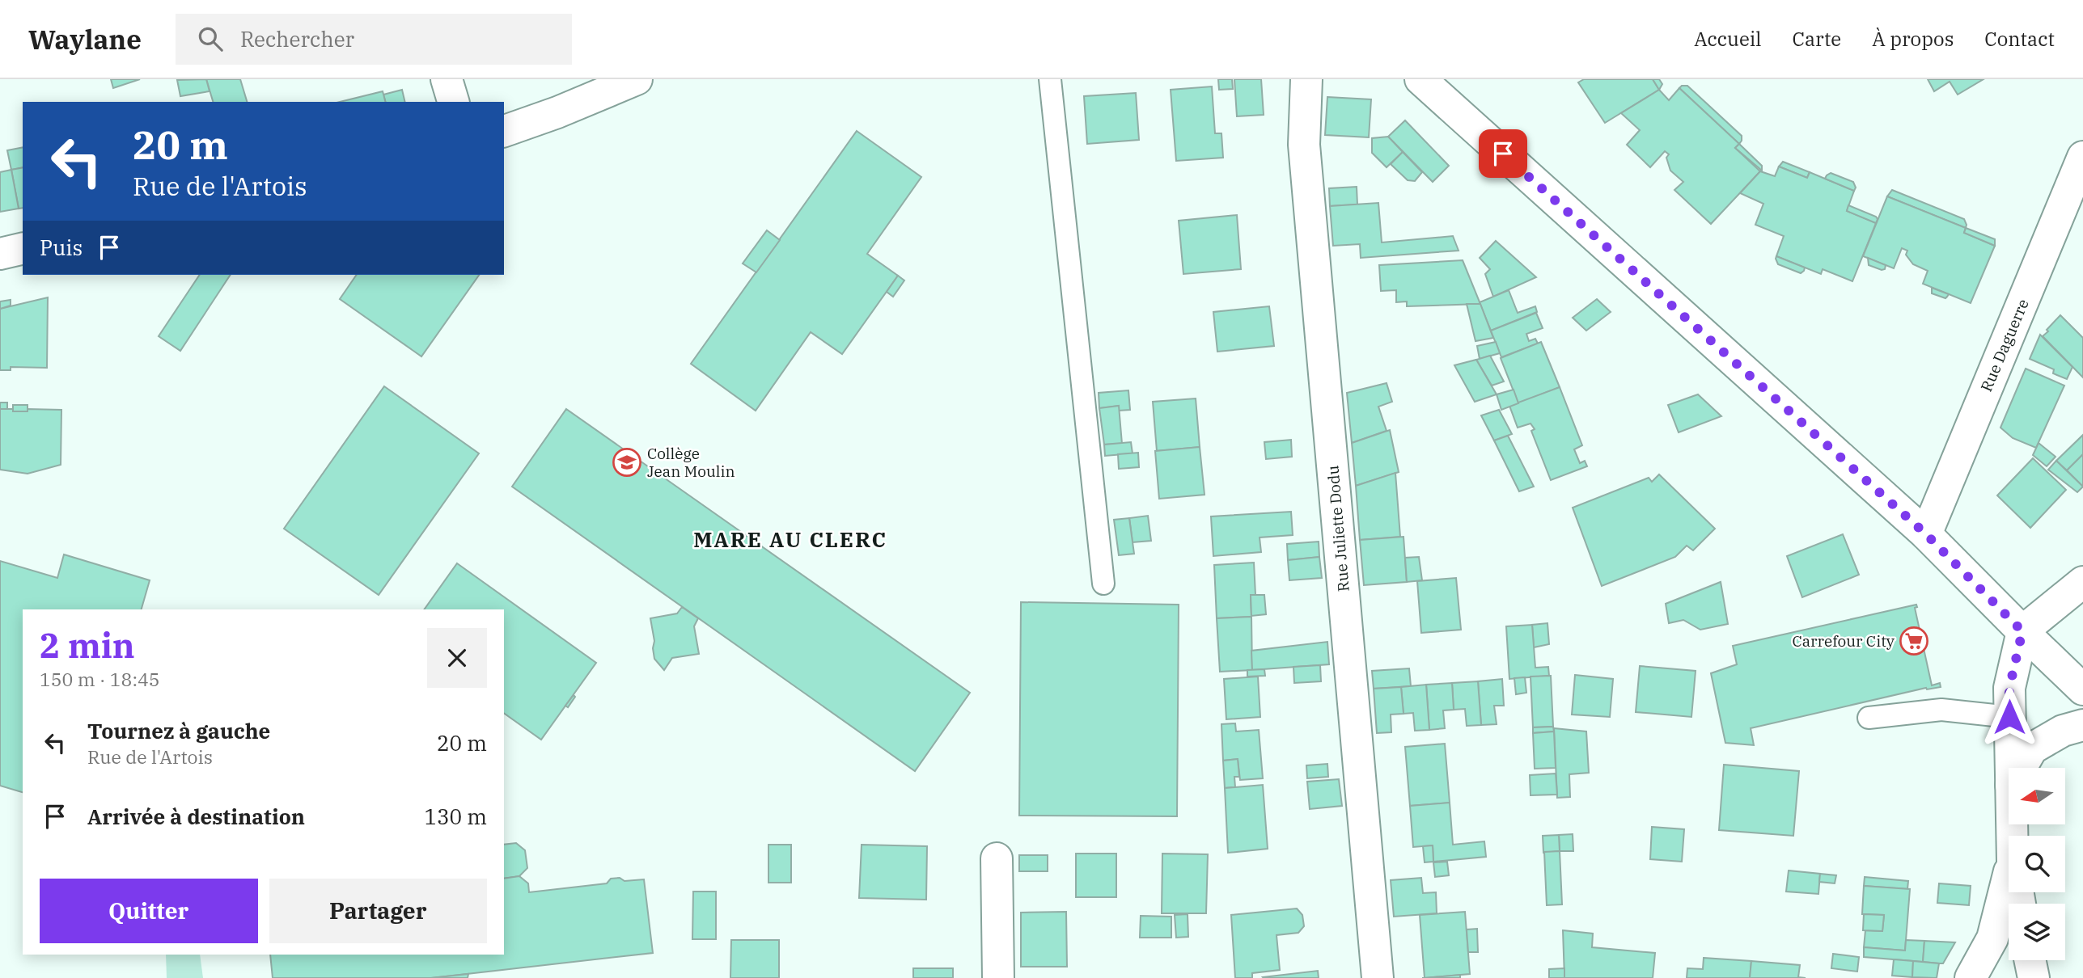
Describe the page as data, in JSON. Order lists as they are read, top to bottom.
{
  "streets": {
    "street": ["Rue Daguerre", "Rue Juliette Dodu"]
  },
  "districts": ["MARE AU CLERC"],
  "places": {
    "school or university": ["Collège Jean Moulin"],
    "supermarket": ["Carrefour City"]
  },
  "north": "left",
  "page": {
    "header": "Waylane",
    "search": "Rechercher",
    "nav": [
      "Accueil",
      "Carte",
      "À propos",
      "Contact"
    ],
    "turn": ["20 m", "Rue de l'Artois"],
    "then": "Puis",
    "heading": ["2 min", "150 m · 18:45"],
    "list": [
      {
        "name": "Tournez à gauche",
        "note": "Rue de l'Artois",
        "value": "20 m"
      },
      {
        "name": "Arrivée à destination",
        "value": "130 m"
      }
    ],
    "buttons": ["Quitter", "Partager"]
  }
}
